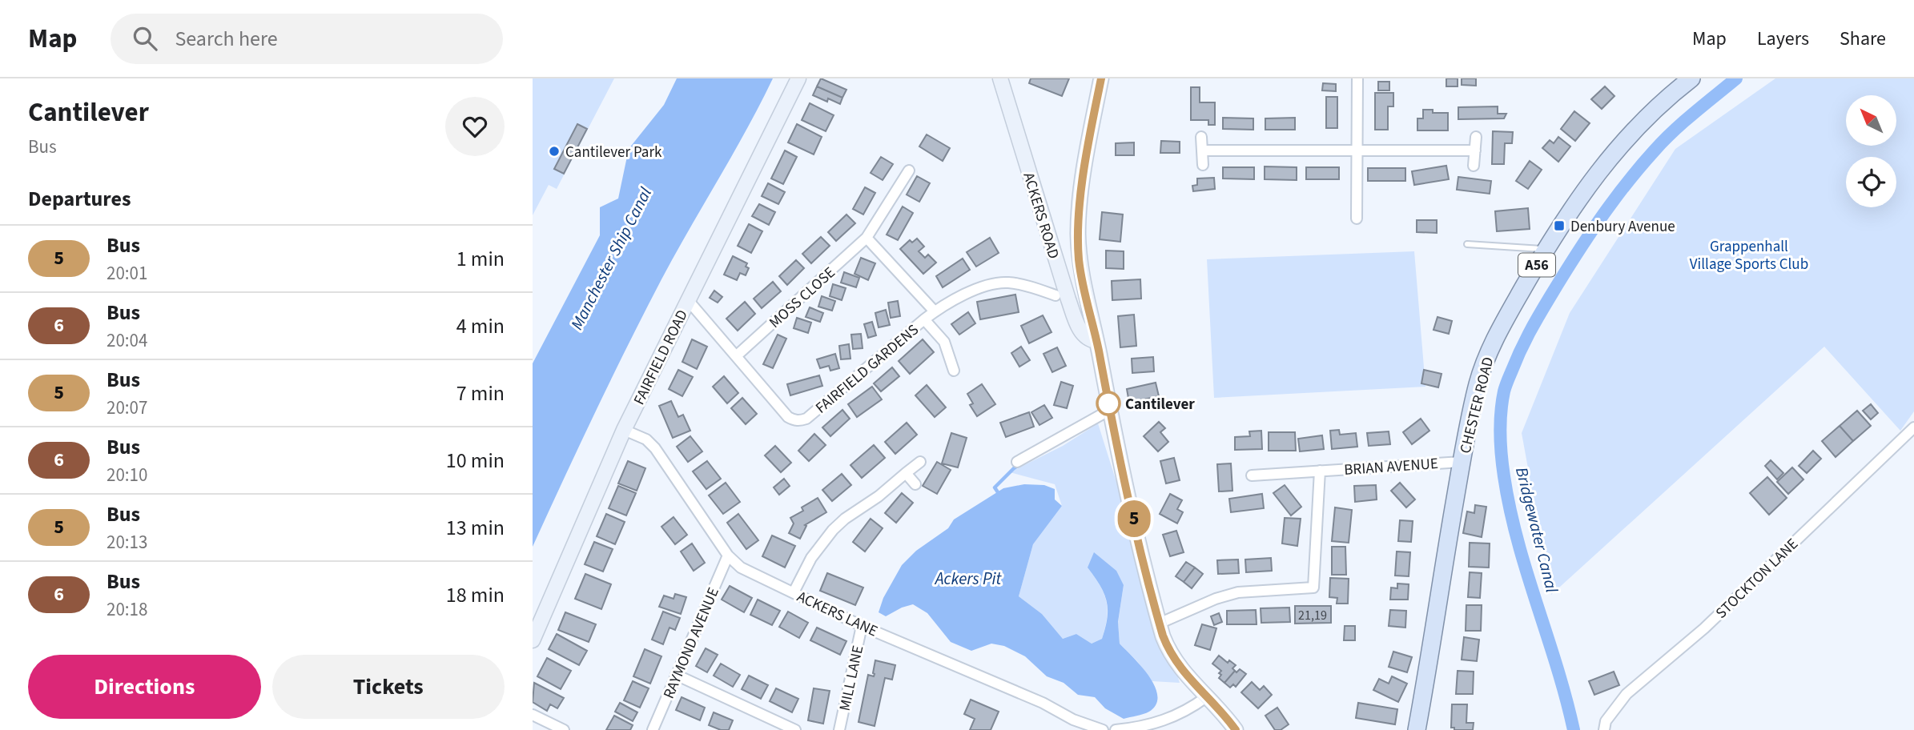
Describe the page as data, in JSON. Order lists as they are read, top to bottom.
{
  "streets": {
    "main road": ["A56", "CHESTER ROAD"],
    "street": [
      "ACKERS ROAD",
      "MOSS CLOSE",
      "FAIRFIELD ROAD",
      "FAIRFIELD GARDENS",
      "BRIAN AVENUE",
      "STOCKTON LANE",
      "ACKERS LANE",
      "RAYMOND AVENUE",
      "MILL LANE"
    ]
  },
  "crossings": [
    ["MOSS CLOSE", "FAIRFIELD GARDENS"],
    ["FAIRFIELD ROAD", "FAIRFIELD GARDENS"],
    ["FAIRFIELD ROAD", "ACKERS LANE"],
    ["CHESTER ROAD", "BRIAN AVENUE"],
    ["ACKERS LANE", "RAYMOND AVENUE"],
    ["ACKERS LANE", "MILL LANE"]
  ],
  "water": ["Manchester Ship Canal", "Bridgewater Canal", "Ackers Pit"],
  "parks": ["Grappenhall Village Sports Club"],
  "places": {
    "other": ["Cantilever Park", "Cantilever"],
    "transit": ["Denbury Avenue"]
  },
  "lines": ["bus line 5"],
  "house_numbers": ["21,19"],
  "north": "top left",
  "page": {
    "header": "Map",
    "search": "Search here",
    "nav": ["Map", "Layers", "Share"],
    "heading": [
      ["Cantilever", "Bus"],
      "Departures"
    ],
    "on_map": "5",
    "list": [
      {
        "mark": "5",
        "name": "Bus",
        "note": "20:01",
        "value": "1 min"
      },
      {
        "mark": "6",
        "name": "Bus",
        "note": "20:04",
        "value": "4 min"
      },
      {
        "mark": "5",
        "name": "Bus",
        "note": "20:07",
        "value": "7 min"
      },
      {
        "mark": "6",
        "name": "Bus",
        "note": "20:10",
        "value": "10 min"
      },
      {
        "mark": "5",
        "name": "Bus",
        "note": "20:13",
        "value": "13 min"
      },
      {
        "mark": "6",
        "name": "Bus",
        "note": "20:18",
        "value": "18 min"
      }
    ],
    "buttons": ["Directions", "Tickets"]
  }
}
